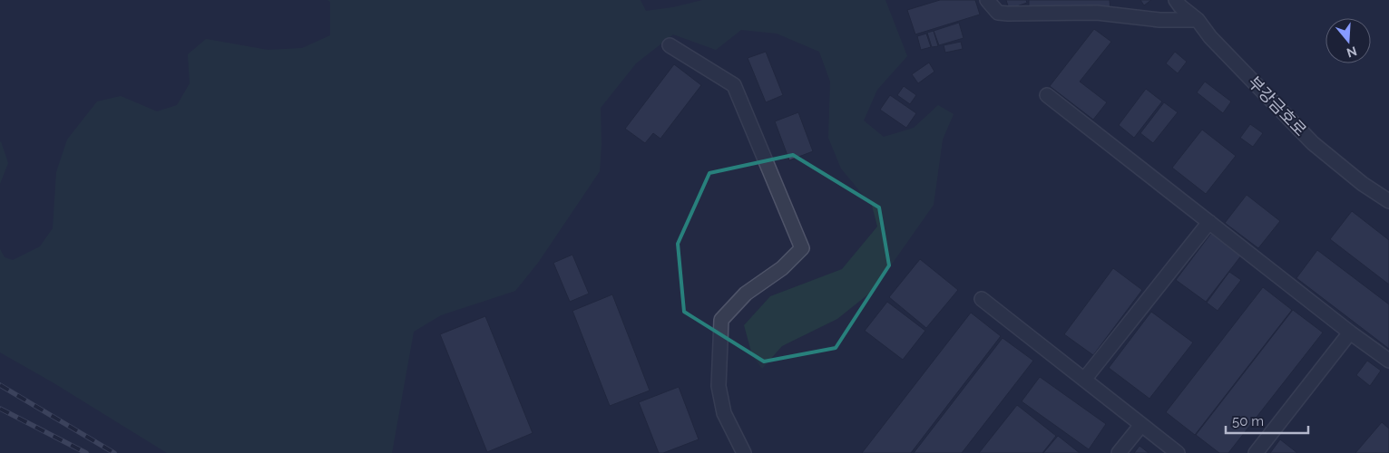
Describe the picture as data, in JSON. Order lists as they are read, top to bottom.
{
  "streets": {
    "street": ["부강금호로"]
  },
  "scale_bar": "50 m",
  "north": "bottom"
}
